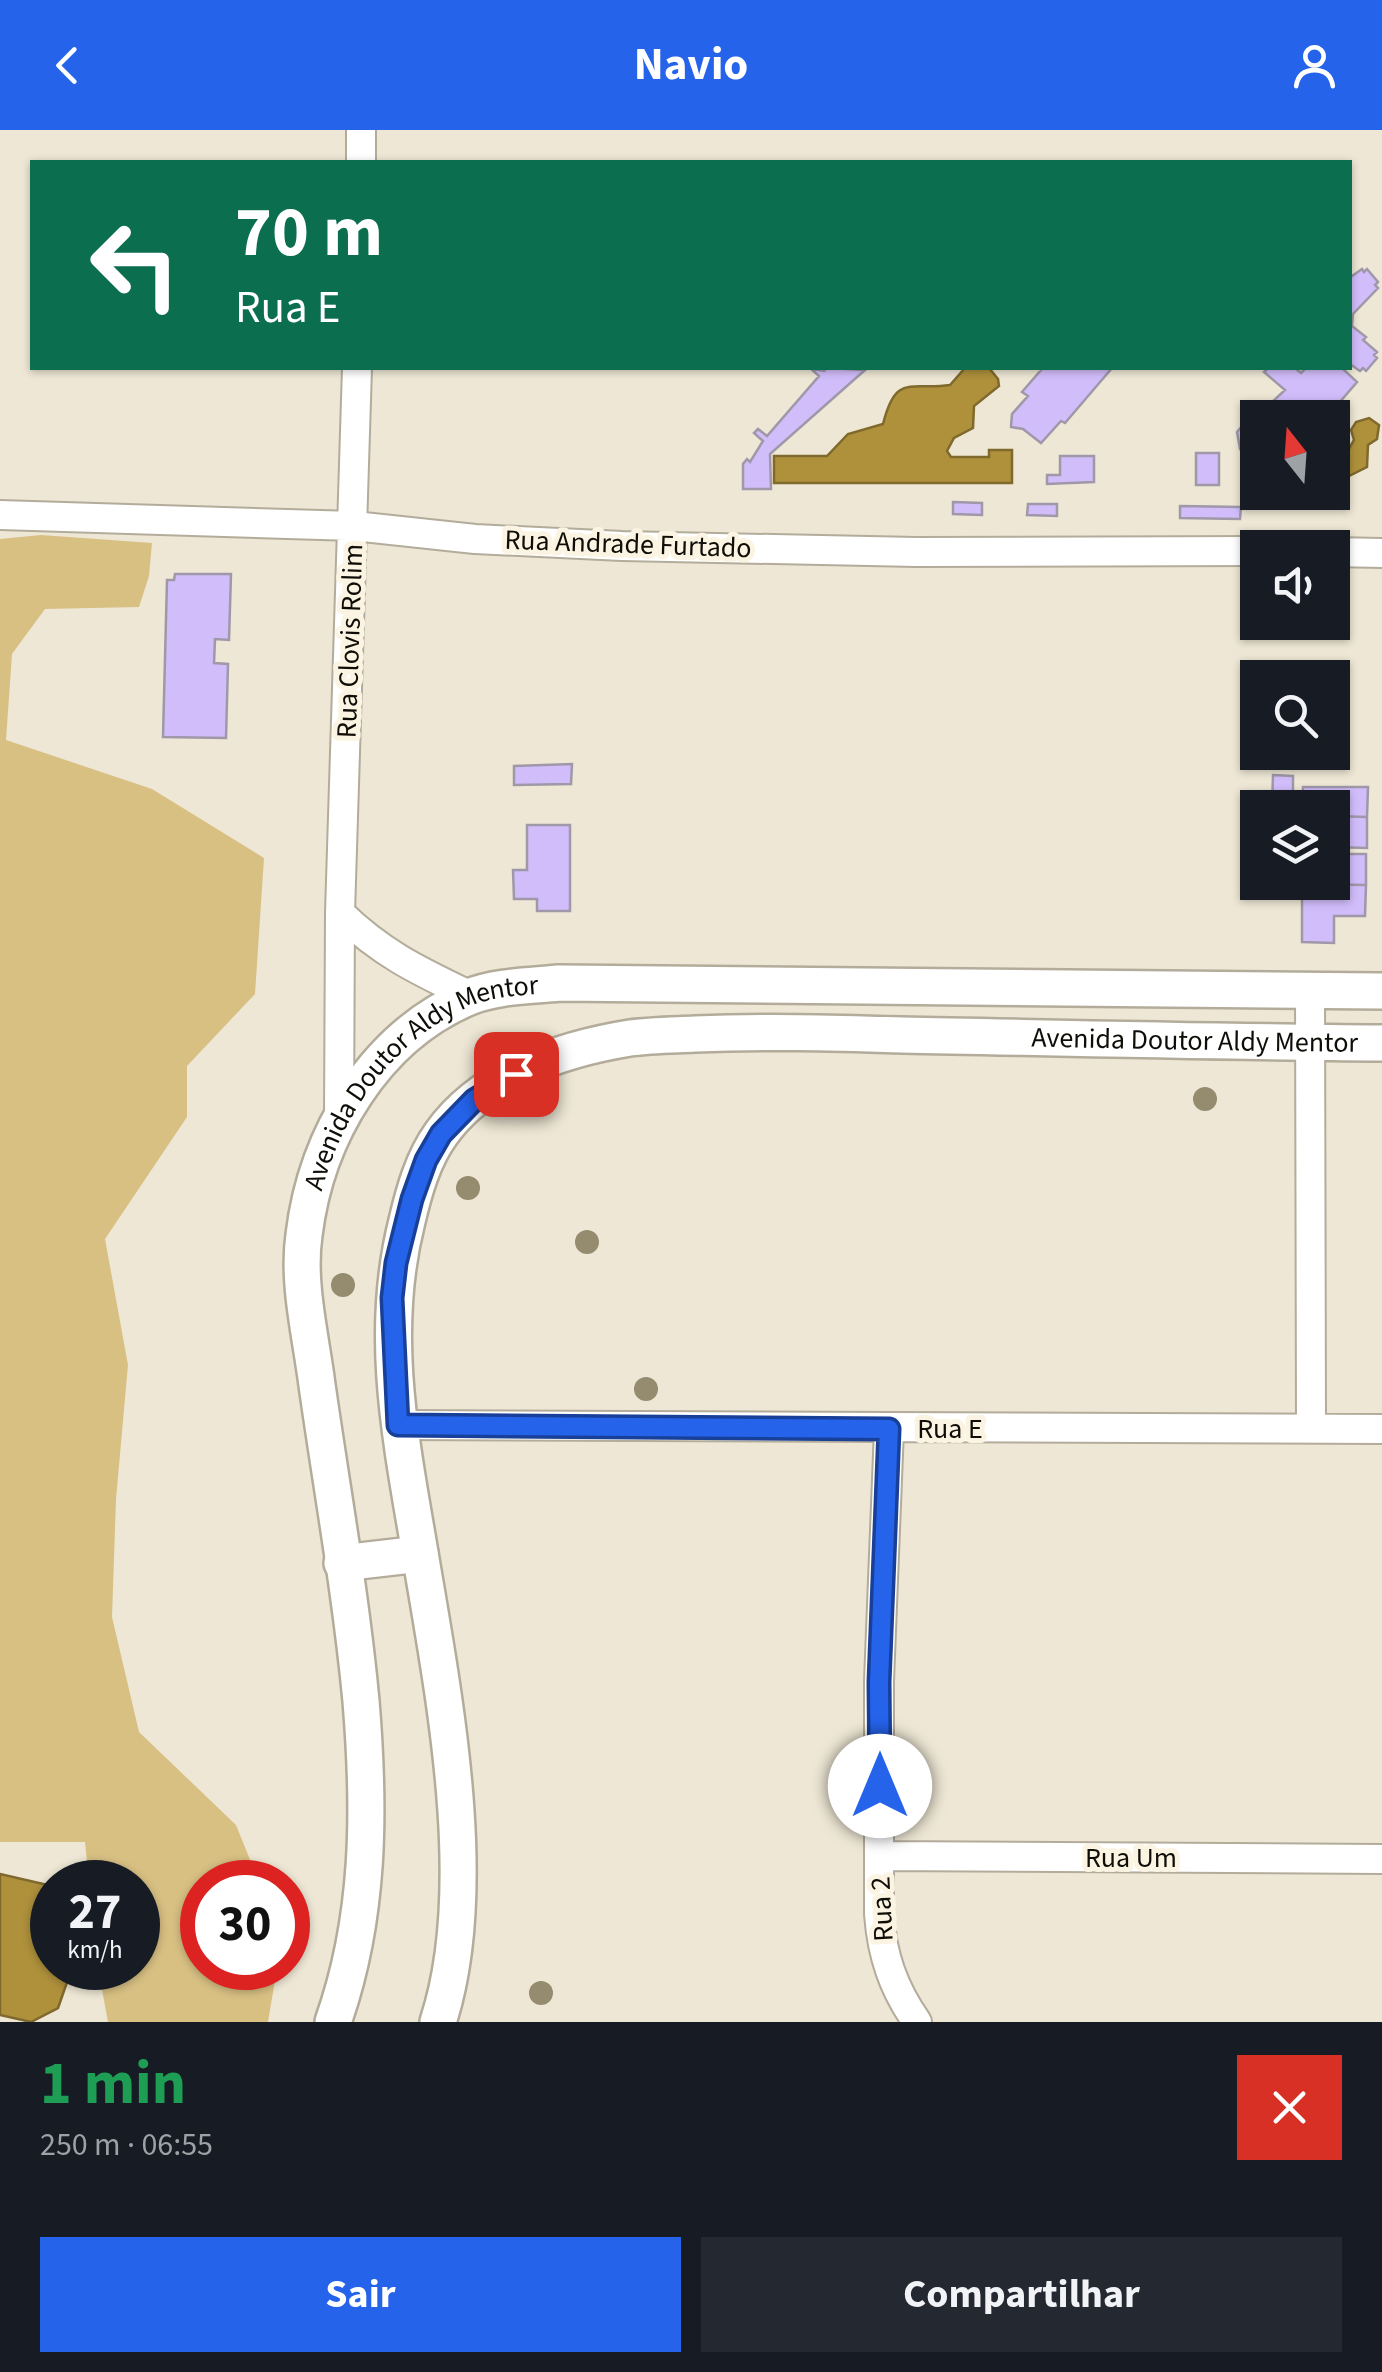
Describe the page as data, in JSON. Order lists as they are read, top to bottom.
{
  "streets": {
    "street": [
      "Rua Andrade Furtado",
      "Rua Clovis Rolim",
      "Avenida Doutor Aldy Mentor",
      "Rua E",
      "Rua Um",
      "Rua 2"
    ]
  },
  "crossings": [
    ["Rua Andrade Furtado", "Rua Clovis Rolim"],
    ["Rua Clovis Rolim", "Avenida Doutor Aldy Mentor"],
    ["Avenida Doutor Aldy Mentor", "Rua E"],
    ["Rua E", "Rua 2"],
    ["Rua Um", "Rua 2"]
  ],
  "north": "top",
  "page": {
    "header": "Navio",
    "turn": ["70 m", "Rua E"],
    "speed": "27 km/h",
    "limit": "30",
    "heading": ["1 min", "250 m · 06:55"],
    "buttons": ["Sair", "Compartilhar"]
  }
}
